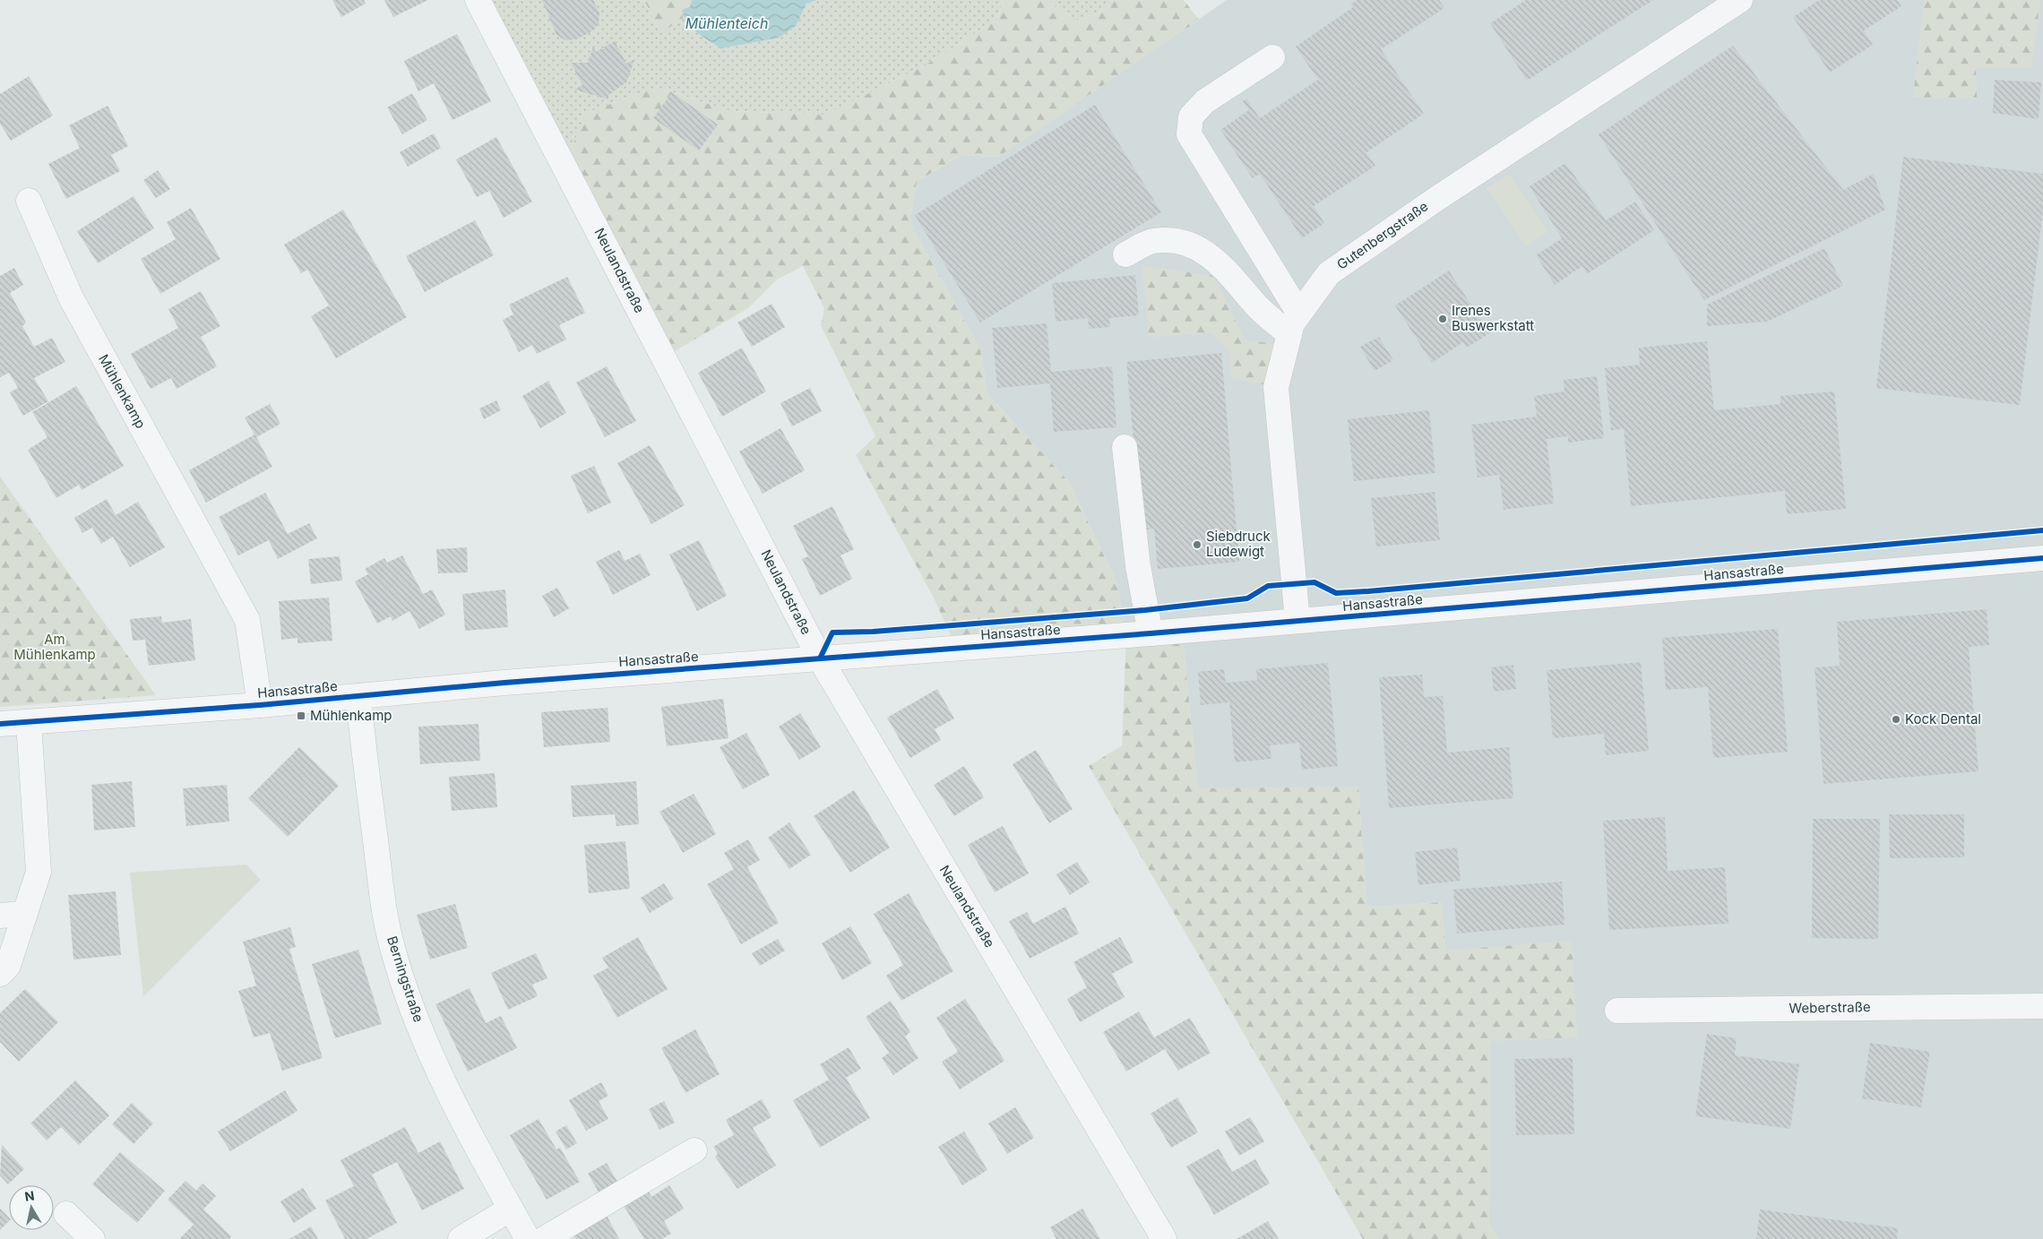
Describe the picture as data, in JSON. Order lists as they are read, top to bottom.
{
  "streets": {
    "street": [
      "Gutenbergstraße",
      "Neulandstraße",
      "Mühlenkamp",
      "Hansastraße",
      "Berningstraße",
      "Weberstraße"
    ]
  },
  "crossings": [
    ["Gutenbergstraße", "Hansastraße"],
    ["Neulandstraße", "Hansastraße"],
    ["Mühlenkamp", "Hansastraße"],
    ["Hansastraße", "Berningstraße"]
  ],
  "water": ["Mühlenteich"],
  "parks": ["Am Mühlenkamp"],
  "places": {
    "other": ["Irenes Buswerkstatt", "Siebdruck Ludewigt", "Kock Dental"],
    "transit": ["Mühlenkamp"]
  },
  "north": "top"
}
